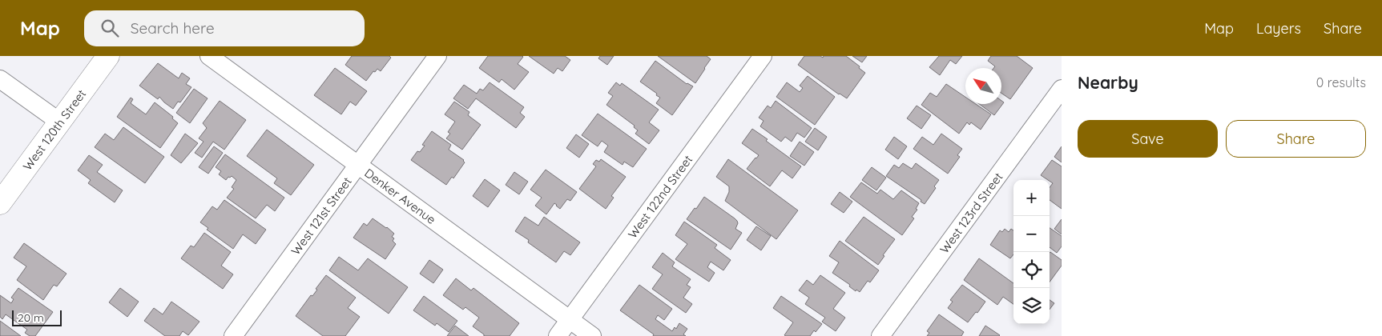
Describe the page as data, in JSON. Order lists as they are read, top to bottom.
{
  "streets": {
    "street": [
      "West 120th Street",
      "West 122nd Street",
      "Denker Avenue",
      "West 123rd Street",
      "West 121st Street"
    ]
  },
  "crossings": [
    ["West 122nd Street", "Denker Avenue"],
    ["Denker Avenue", "West 121st Street"]
  ],
  "scale_bar": "20 m",
  "north": "top left",
  "page": {
    "header": "Map",
    "search": "Search here",
    "nav": ["Map", "Layers", "Share"],
    "heading": ["Nearby", "0 results"],
    "buttons": ["Save", "Share"],
    "map_buttons": ["+", "−"],
    "scale": "20 m"
  }
}
